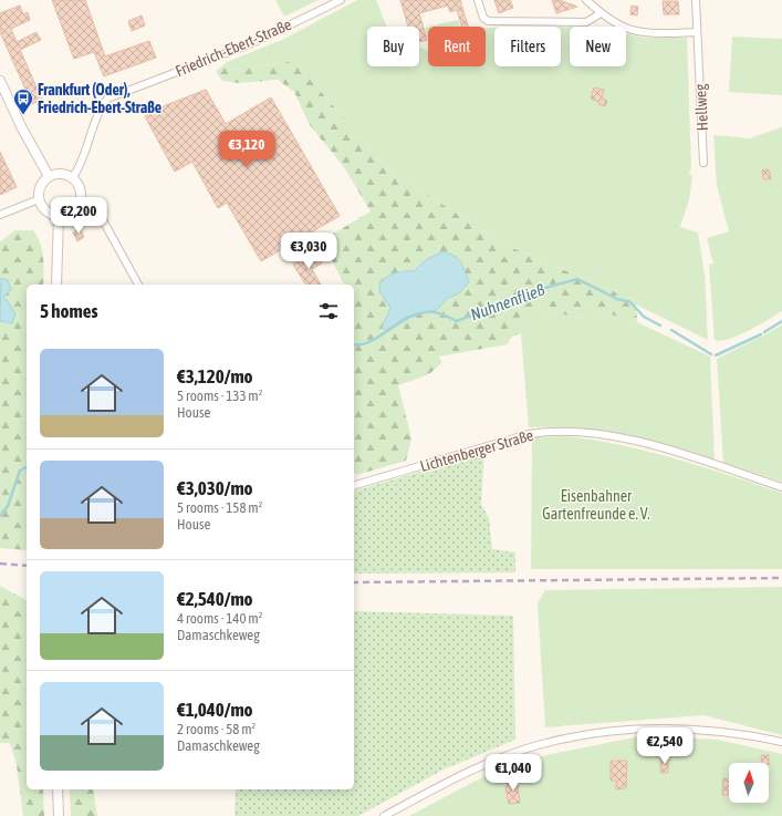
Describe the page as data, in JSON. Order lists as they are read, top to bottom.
{
  "streets": {
    "street": ["Friedrich-Ebert-Straße", "Hellweg", "Lichtenberger Straße"]
  },
  "water": ["Nuhnenfließ"],
  "parks": ["Eisenbahner Gartenfreunde e. V."],
  "places": {
    "bus stop": ["Frankfurt (Oder), Friedrich-Ebert-Straße"]
  },
  "north": "top",
  "page": {
    "chip": [
      "Buy",
      "Rent",
      "Filters",
      "New"
    ],
    "price": [
      "€3,120",
      "€2,200",
      "€3,030",
      "€2,540",
      "€1,040"
    ],
    "heading": "5 homes",
    "list": [
      {
        "name": "€3,120/mo",
        "note": "5 rooms · 133 m² · House"
      },
      {
        "name": "€3,030/mo",
        "note": "5 rooms · 158 m² · House"
      },
      {
        "name": "€2,540/mo",
        "note": "4 rooms · 140 m² · Damaschkeweg"
      },
      {
        "name": "€1,040/mo",
        "note": "2 rooms · 58 m² · Damaschkeweg"
      }
    ]
  }
}
